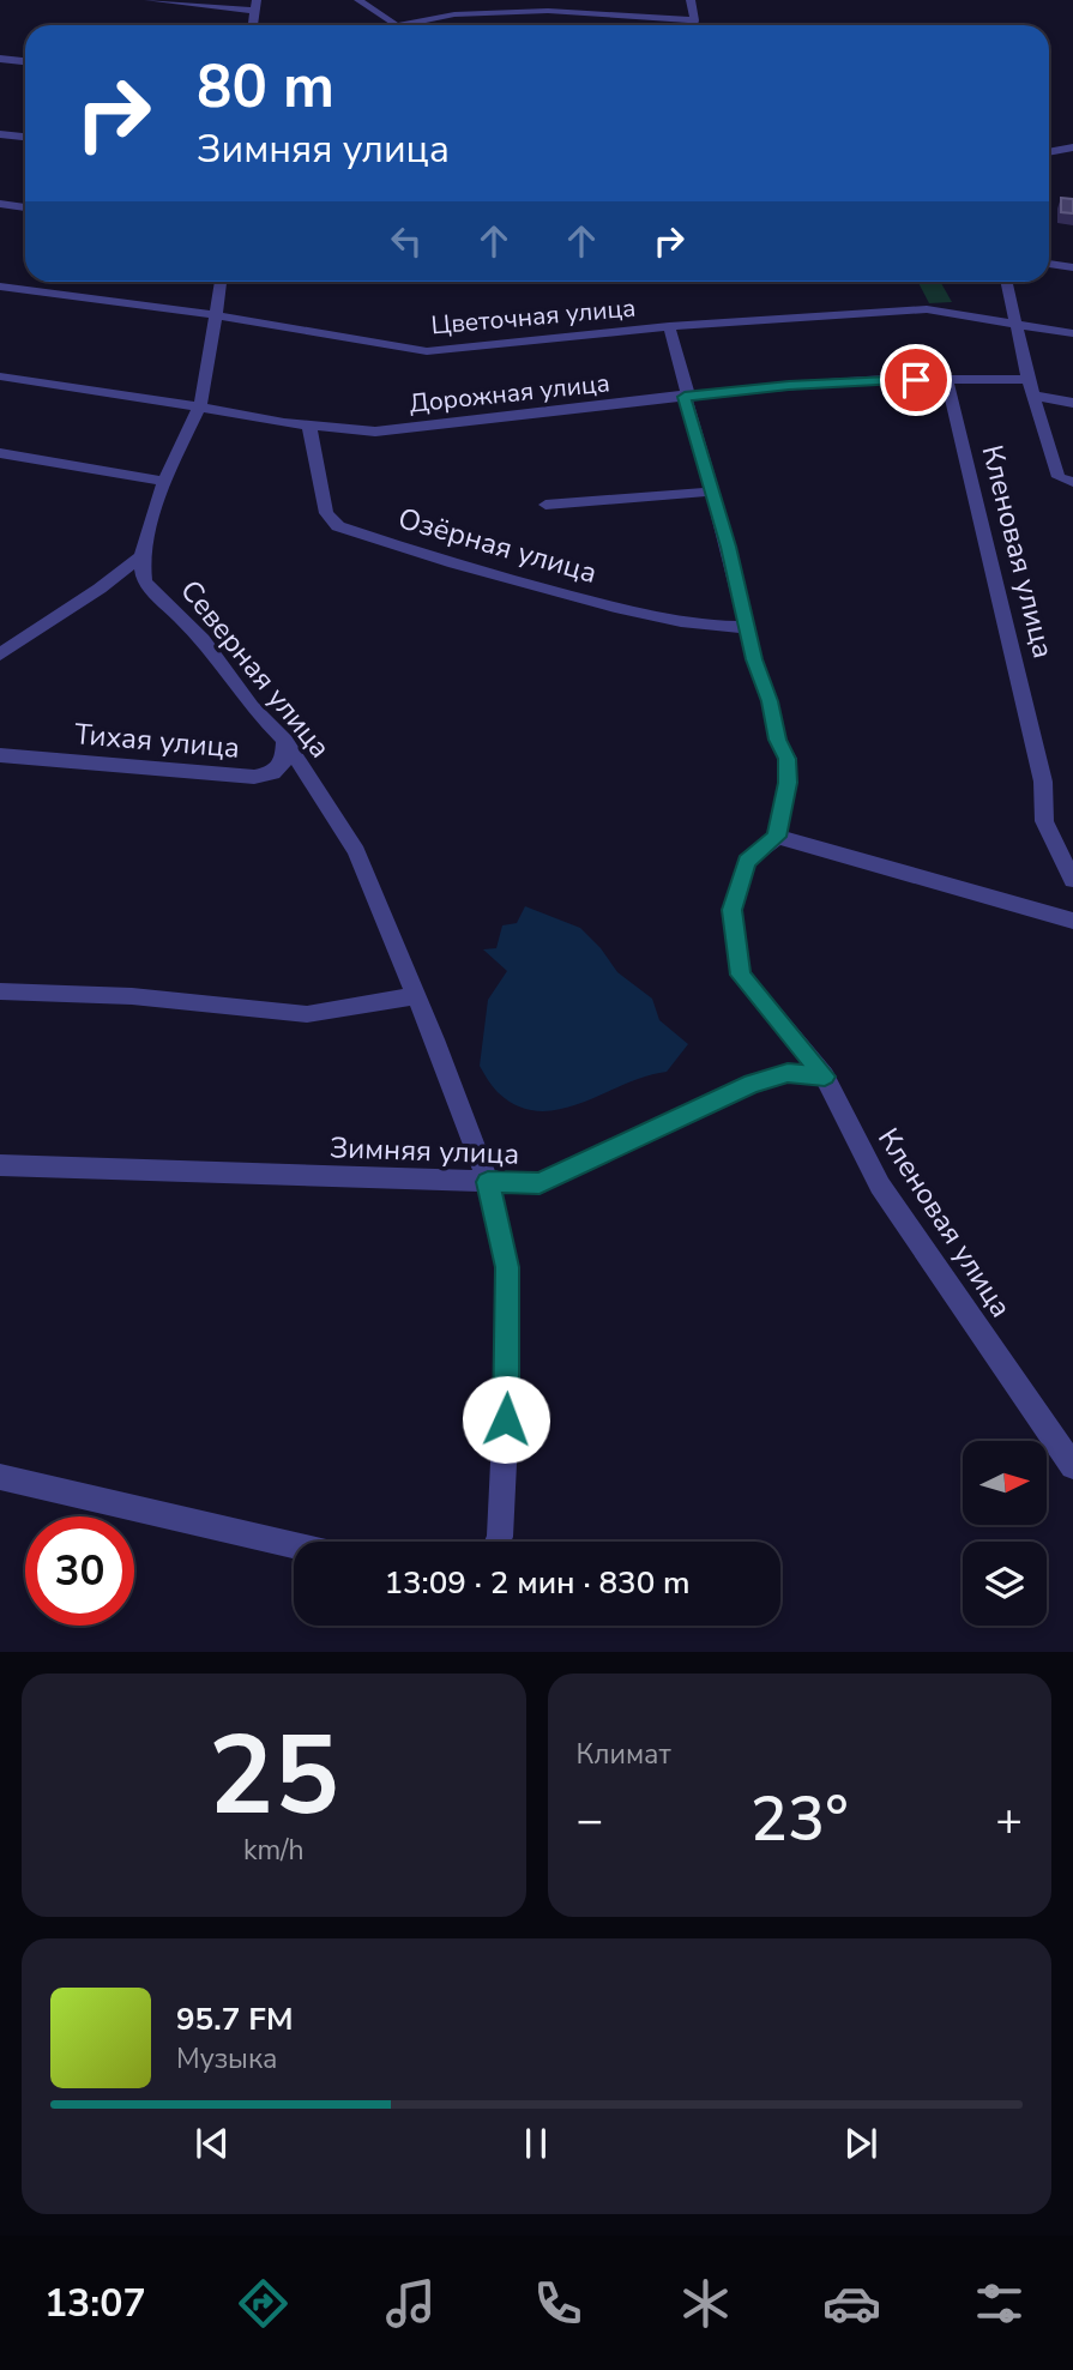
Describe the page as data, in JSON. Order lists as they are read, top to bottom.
{
  "streets": {
    "street": [
      "Цветочная улица",
      "Дорожная улица",
      "Озёрная улица",
      "Кленовая улица",
      "Северная улица",
      "Тихая улица",
      "Зимняя улица"
    ]
  },
  "crossings": [
    ["Дорожная улица", "Озёрная улица"],
    ["Дорожная улица", "Кленовая улица"],
    ["Кленовая улица", "Зимняя улица"],
    ["Северная улица", "Тихая улица"],
    ["Северная улица", "Зимняя улица"]
  ],
  "north": "right",
  "page": {
    "turn": ["80 m", "Зимняя улица"],
    "limit": "30",
    "trip": "13:09 · 2 мин · 830 m",
    "tile": [
      ["25", "km/h"],
      "Климат"
    ],
    "heat": ["−", "23°", "+"],
    "song": ["95.7 FM", "Музыка"],
    "tabs": "13:07"
  }
}
